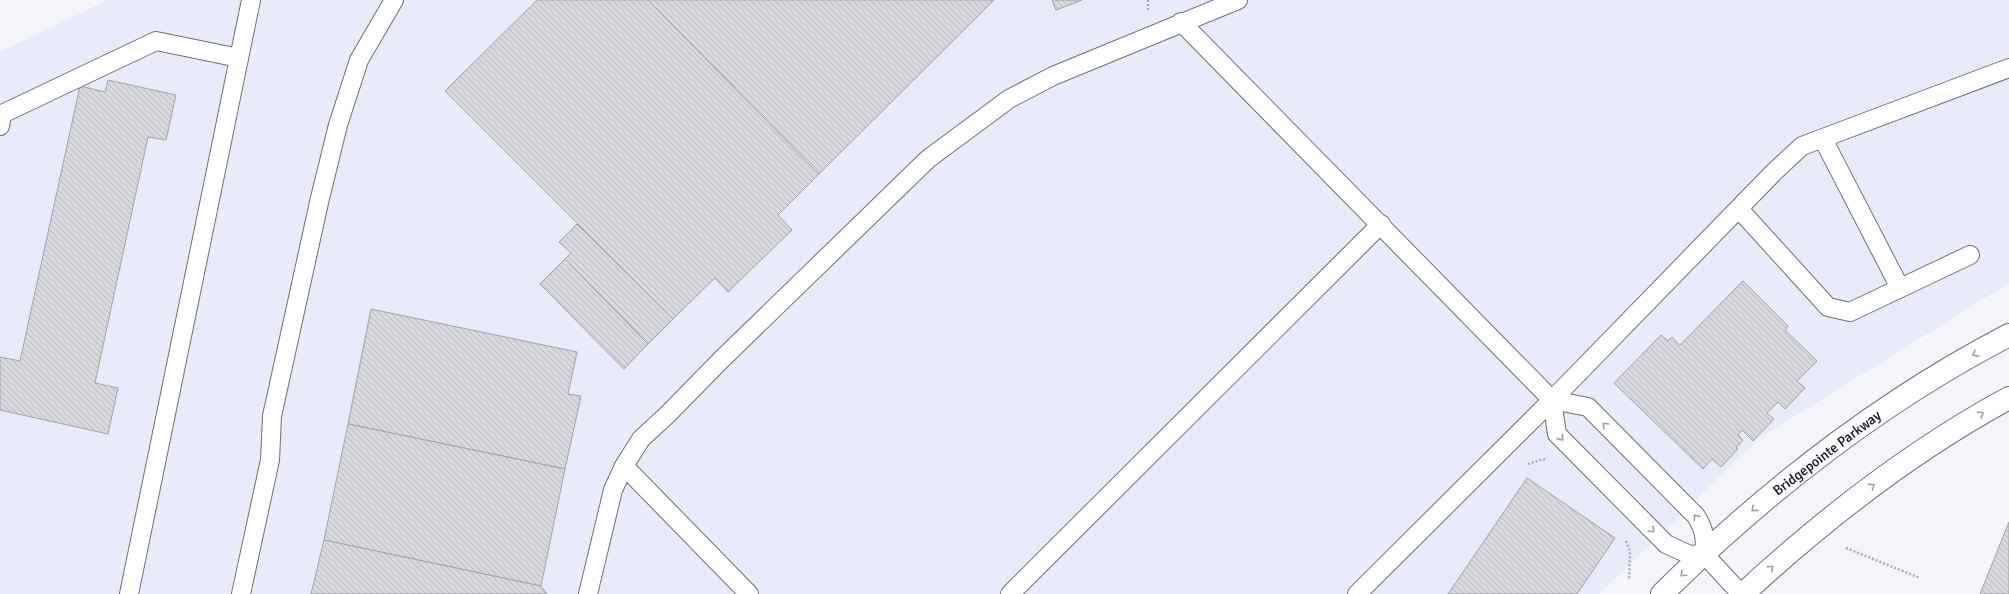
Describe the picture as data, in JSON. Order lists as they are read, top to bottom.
{
  "streets": {
    "main road": ["Bridgepointe Parkway"]
  }
}
